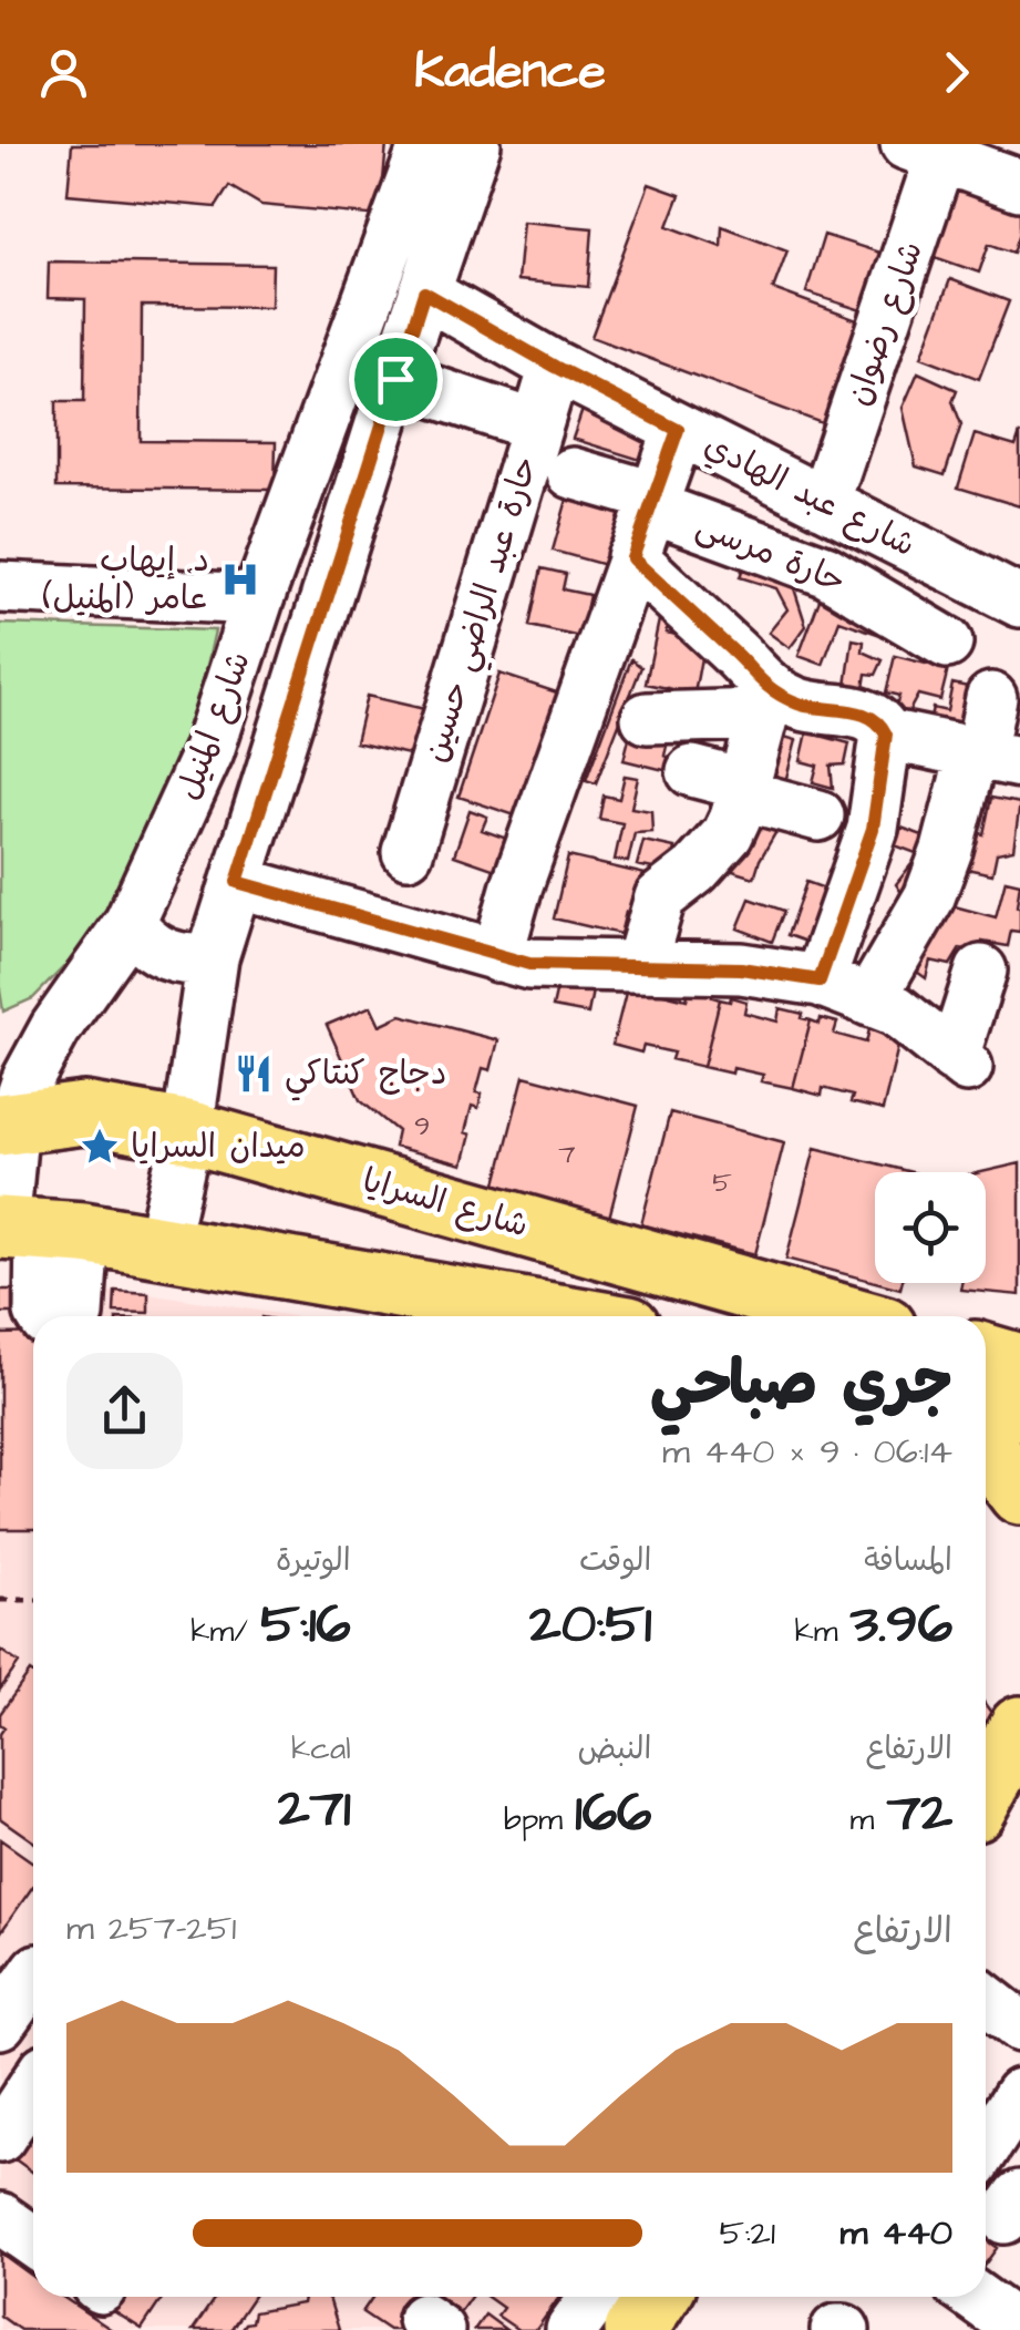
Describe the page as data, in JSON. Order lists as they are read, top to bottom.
{
  "streets": {
    "main road": ["شارع السرايا"],
    "street": [
      "شارع رضوان",
      "شارع عبد الهادي",
      "حارة مرسى",
      "حارة عبد الراضي حسين",
      "شارع المنيل"
    ]
  },
  "crossings": [
    ["شارع رضوان", "شارع عبد الهادي"],
    ["شارع عبد الهادي", "حارة عبد الراضي حسين"],
    ["شارع عبد الهادي", "شارع المنيل"],
    ["شارع المنيل", "شارع السرايا"]
  ],
  "places": {
    "hospital": ["د. إيهاب عامر (المنيل)"],
    "restaurant": ["دجاج كنتاكي"],
    "place": ["ميدان السرايا"]
  },
  "house_numbers": ["9", "7", "5"],
  "page": {
    "header": "Kadence",
    "heading": ["جري صباحي", "06:14 · 9 × 440 m"],
    "stats": [
      ["المسافة", "3.96 km"],
      ["الوقت", "20:51"],
      ["الوتيرة", "5:16 /km"],
      ["الارتفاع", "72 m"],
      ["النبض", "166 bpm"],
      ["kcal", "271"]
    ],
    "chart": ["الارتفاع", "251–257 m"],
    "list": [
      {
        "name": "440 m",
        "note": "5:21"
      }
    ]
  }
}
